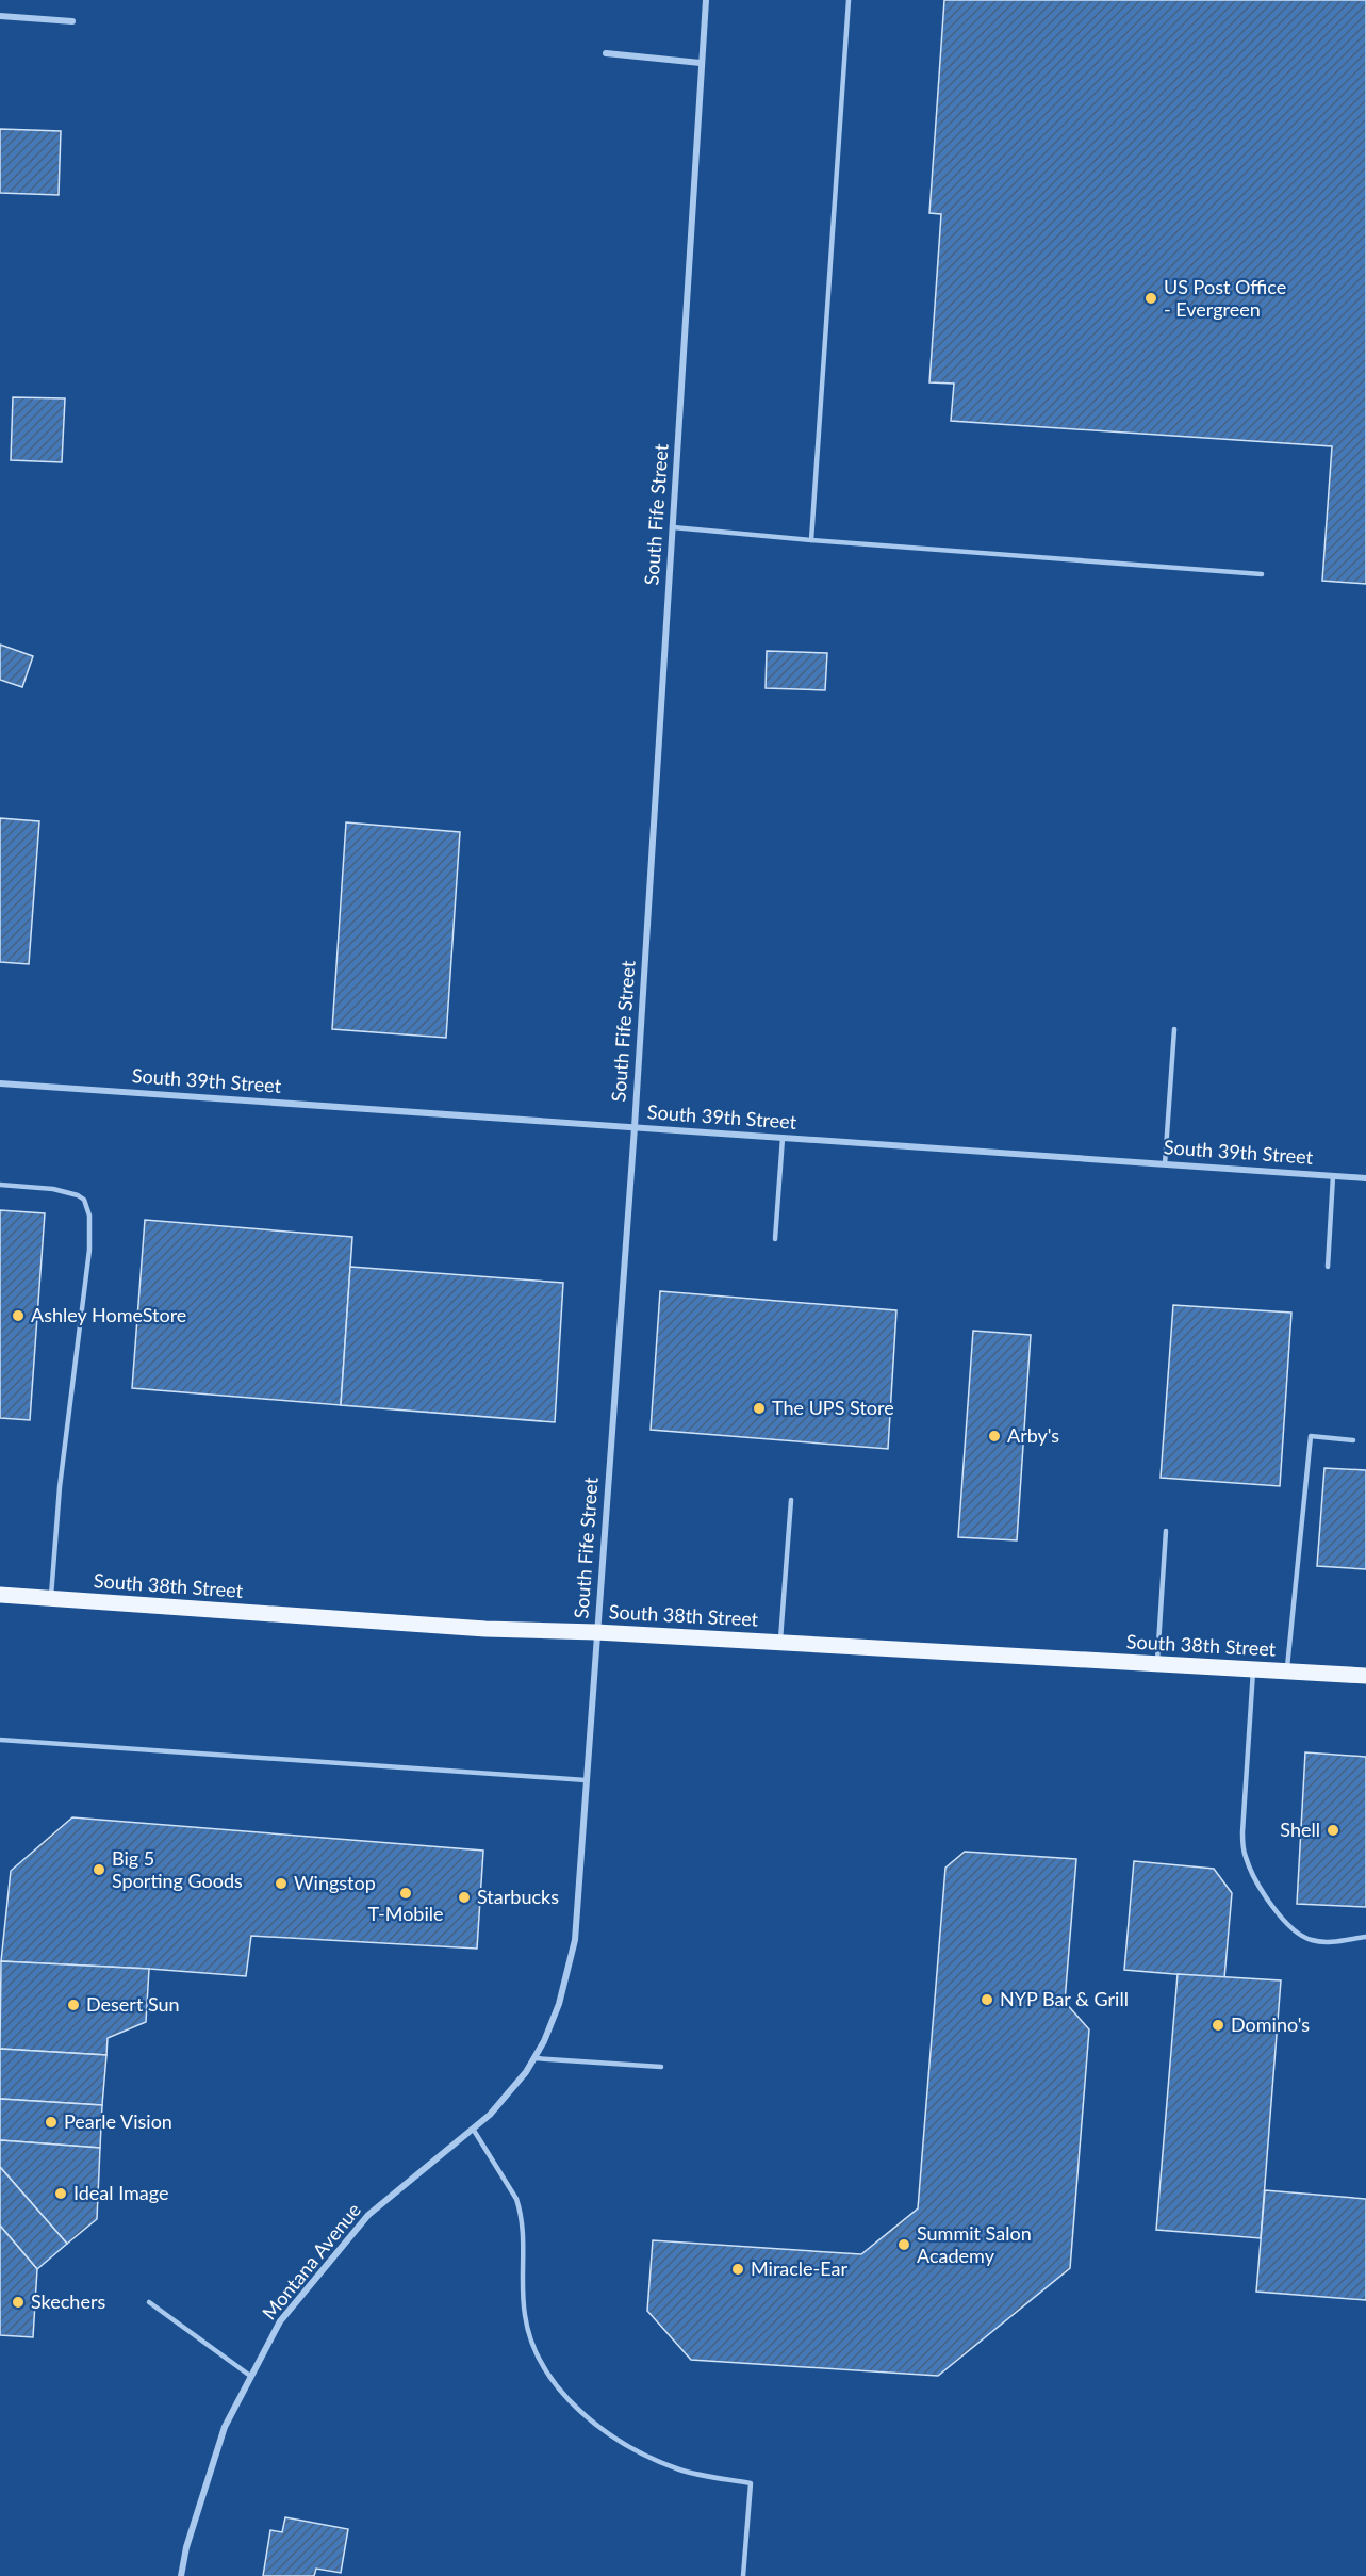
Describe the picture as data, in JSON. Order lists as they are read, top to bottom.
{
  "streets": {
    "main road": ["South 38th Street"],
    "street": ["South Fife Street", "South 39th Street", "Montana Avenue"]
  },
  "crossings": [
    ["South Fife Street", "South 39th Street"],
    ["South Fife Street", "South 38th Street"],
    ["South Fife Street", "Montana Avenue"]
  ],
  "places": [
    "US Post Office - Evergreen",
    "Ashley HomeStore",
    "The UPS Store",
    "Arby's",
    "Shell",
    "Big 5 Sporting Goods",
    "Wingstop",
    "T-Mobile",
    "Starbucks",
    "NYP Bar & Grill",
    "Desert Sun",
    "Domino's",
    "Pearle Vision",
    "Ideal Image",
    "Summit Salon Academy",
    "Miracle-Ear",
    "Skechers"
  ]
}
